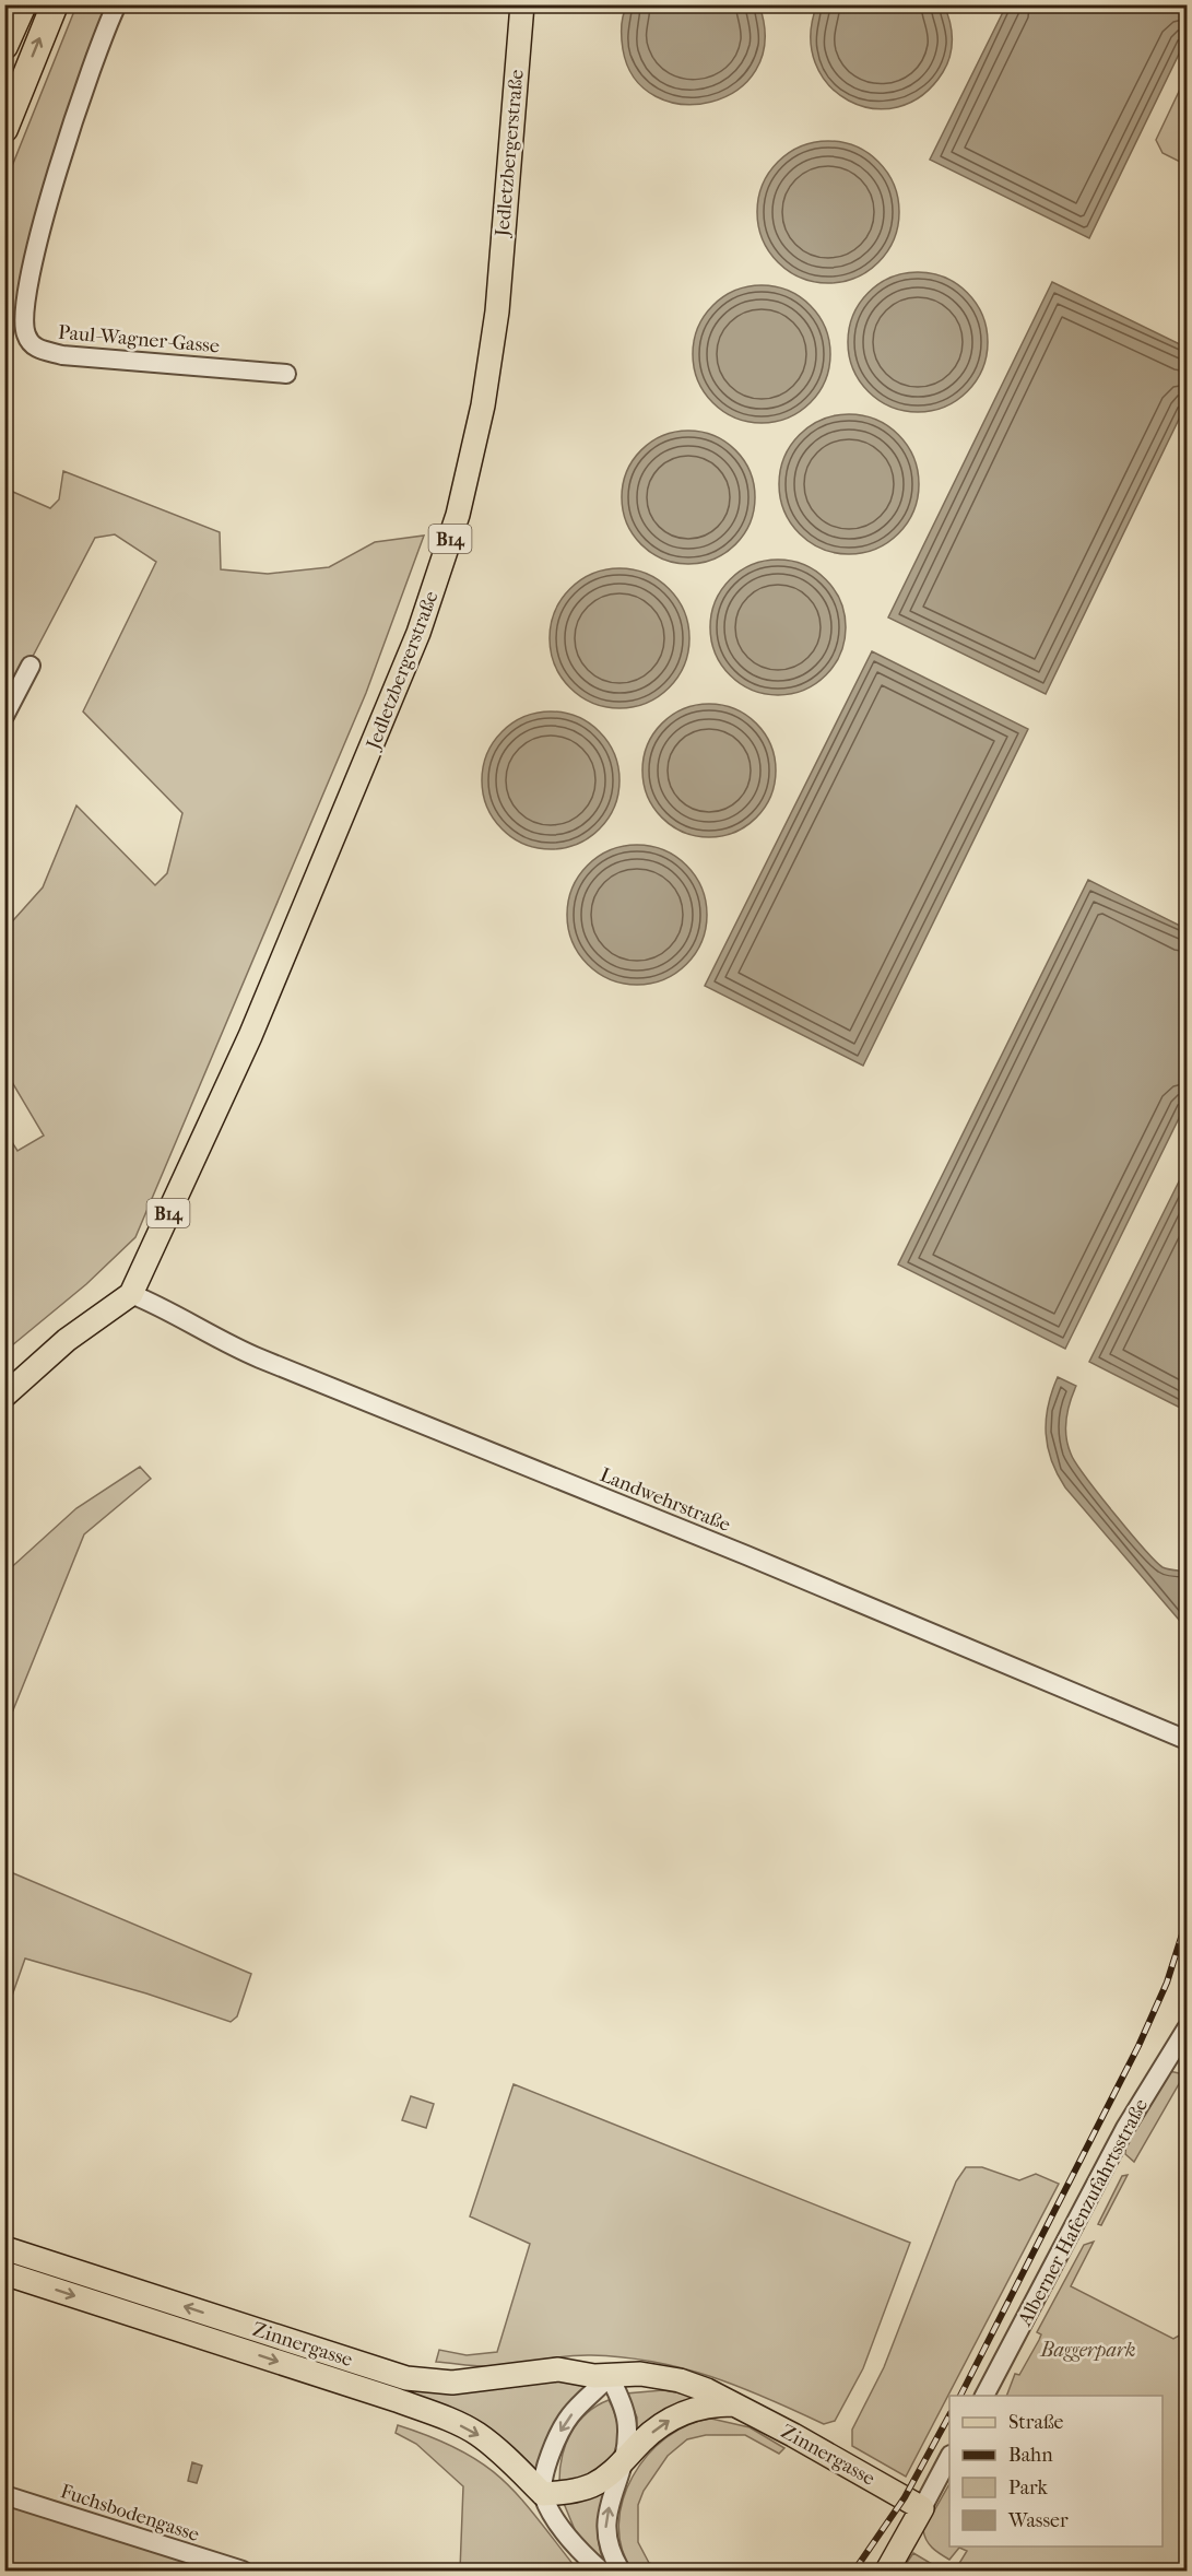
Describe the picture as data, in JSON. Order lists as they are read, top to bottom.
{
  "streets": {
    "main road": ["Jedletzbergerstraße", "B14", "Zinnergasse"],
    "street": [
      "Paul-Wagner-Gasse",
      "Landwehrstraße",
      "Alberner Hafenzufahrtsstraße",
      "Fuchsbodengasse"
    ]
  },
  "crossings": [
    ["Jedletzbergerstraße", "B14"],
    ["Jedletzbergerstraße", "Landwehrstraße"],
    ["B14", "Landwehrstraße"]
  ],
  "parks": ["Baggerpark"],
  "legend": [
    "Straße",
    "Bahn",
    "Park",
    "Wasser"
  ]
}
